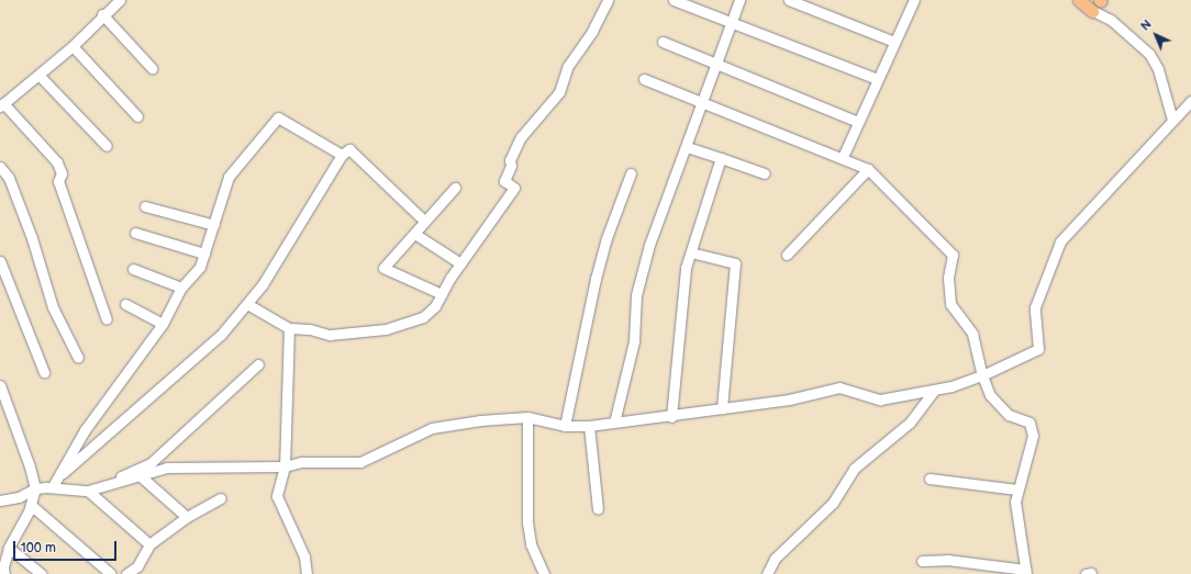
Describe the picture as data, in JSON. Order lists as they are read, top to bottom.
{
  "scale_bar": "100 m",
  "north": "top left"
}
